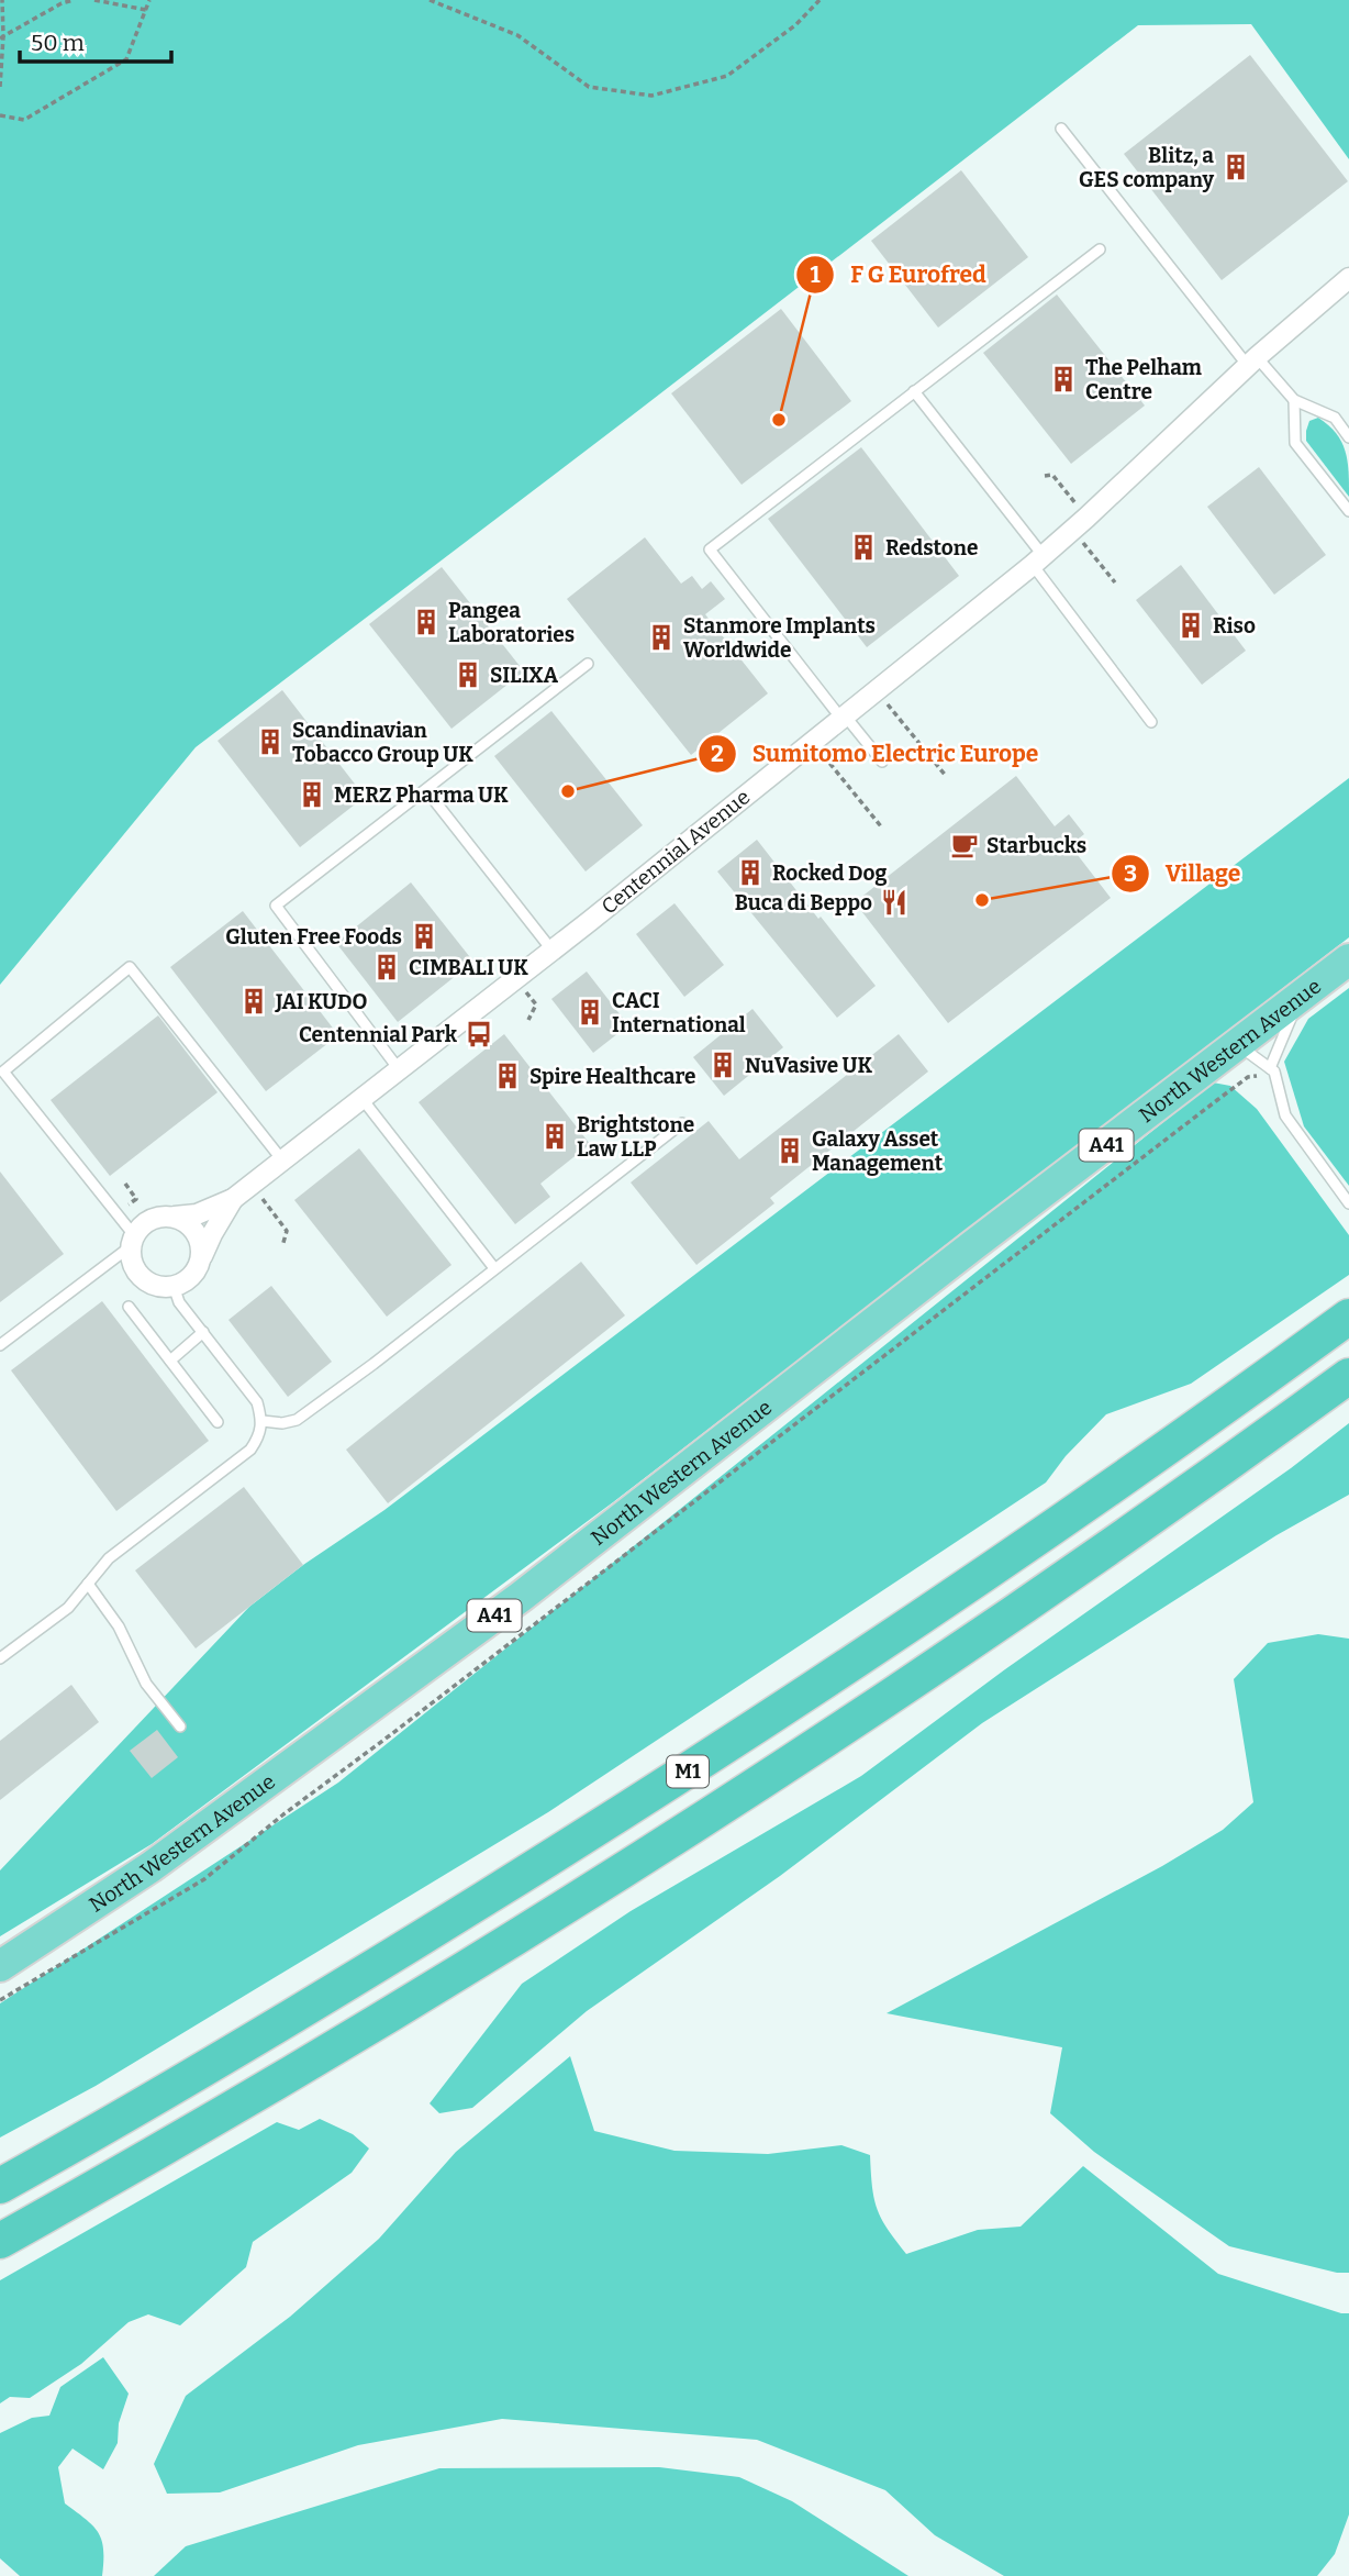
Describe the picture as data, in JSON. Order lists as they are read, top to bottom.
{
  "streets": {
    "highway": ["North Western Avenue", "A41", "M1"],
    "street": ["Centennial Avenue"]
  },
  "places": {
    "building": [
      "Blitz, a GES company",
      "The Pelham Centre",
      "Redstone",
      "Pangea Laboratories",
      "Riso",
      "Stanmore Implants Worldwide",
      "SILIXA",
      "Scandinavian Tobacco Group UK",
      "MERZ Pharma UK",
      "Rocked Dog",
      "Gluten Free Foods",
      "CIMBALI UK",
      "JAI KUDO",
      "CACI International",
      "NuVasive UK",
      "Spire Healthcare",
      "Brightstone Law LLP",
      "Galaxy Asset Management"
    ],
    "other": ["F G Eurofred", "Sumitomo Electric Europe", "Village"],
    "cafe": ["Starbucks"],
    "restaurant": ["Buca di Beppo"],
    "bus stop": ["Centennial Park"]
  },
  "scale_bar": "50 m"
}
